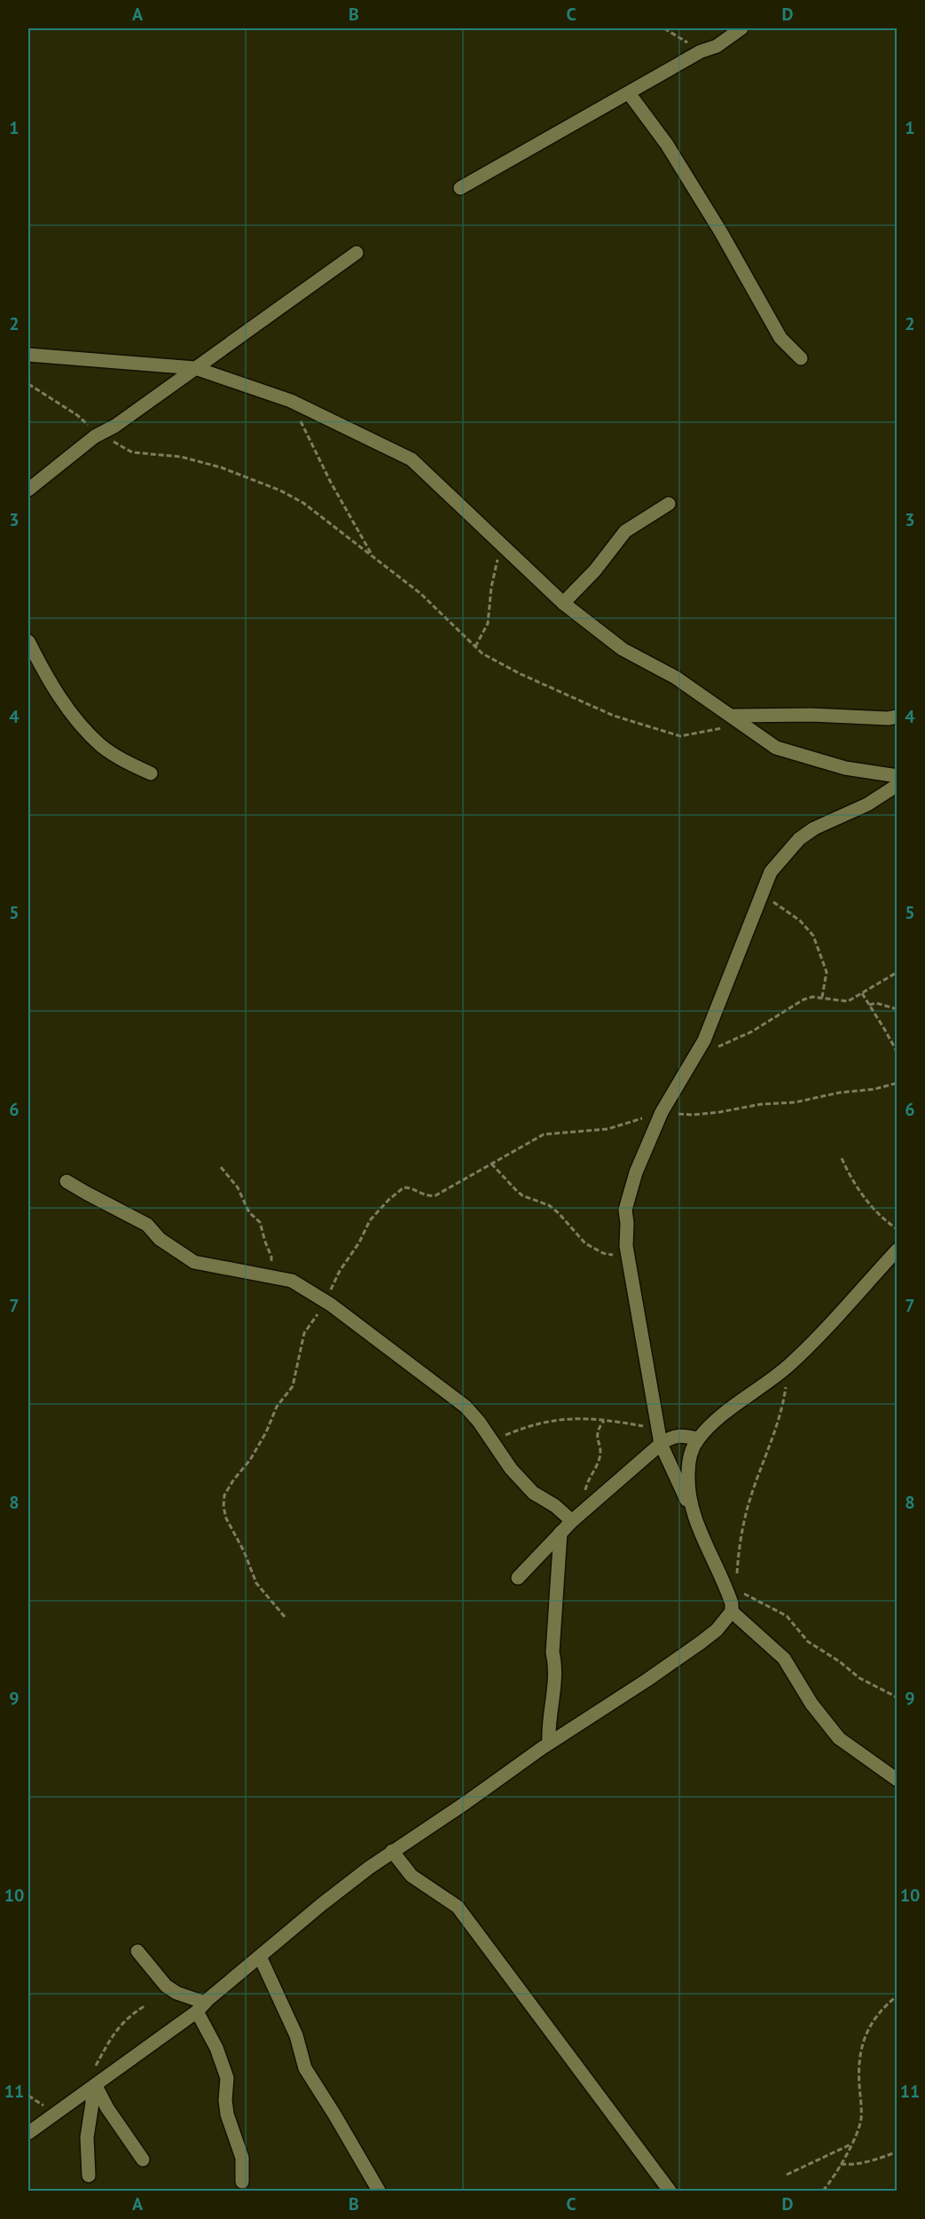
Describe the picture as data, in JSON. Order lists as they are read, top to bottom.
{
  "grid": {
    "columns": [
      "A",
      "B",
      "C",
      "D"
    ],
    "rows": [
      "1",
      "2",
      "3",
      "4",
      "5",
      "6",
      "7",
      "8",
      "9",
      "10",
      "11"
    ]
  }
}
